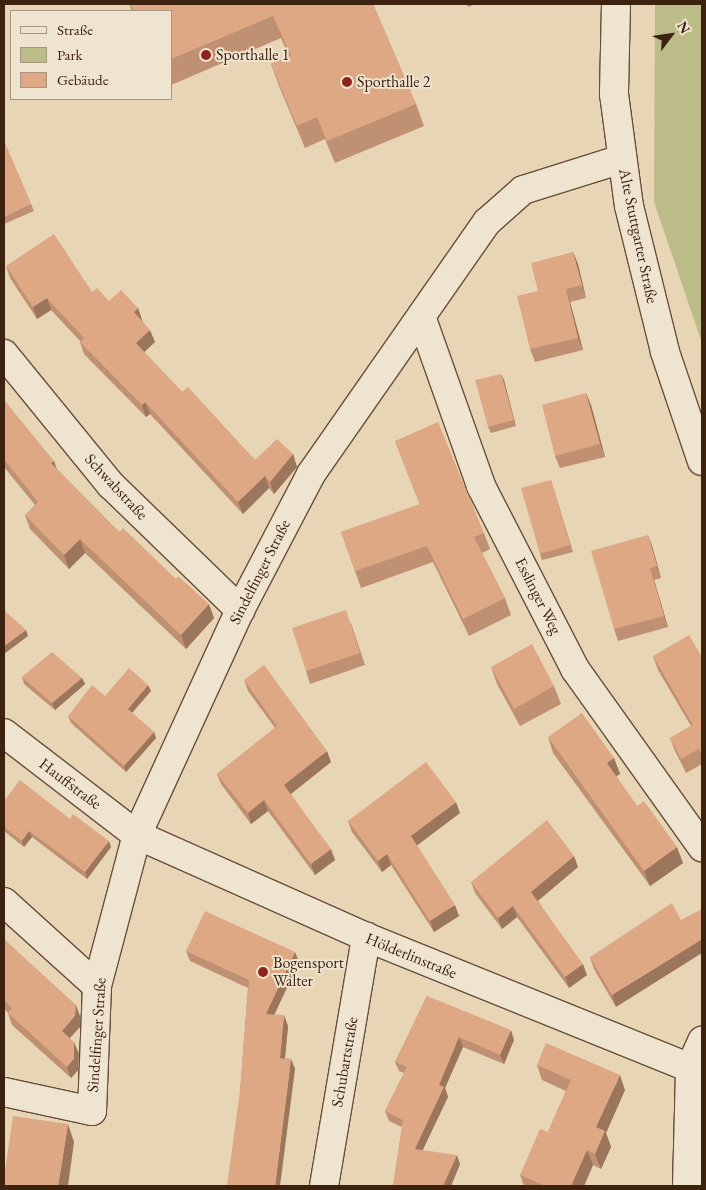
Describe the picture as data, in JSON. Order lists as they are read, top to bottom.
{
  "streets": {
    "street": [
      "Alte Stuttgarter Straße",
      "Schwabstraße",
      "Sindelfinger Straße",
      "Esslinger Weg",
      "Hauffstraße",
      "Hölderlinstraße",
      "Schubartstraße"
    ]
  },
  "crossings": [
    ["Alte Stuttgarter Straße", "Sindelfinger Straße"],
    ["Schwabstraße", "Sindelfinger Straße"],
    ["Sindelfinger Straße", "Esslinger Weg"],
    ["Sindelfinger Straße", "Hauffstraße"],
    ["Sindelfinger Straße", "Hölderlinstraße"],
    ["Hauffstraße", "Hölderlinstraße"],
    ["Hölderlinstraße", "Schubartstraße"]
  ],
  "places": ["Sporthalle 1", "Sporthalle 2", "Bogensport Walter"],
  "legend": ["Straße", "Park", "Gebäude"],
  "north": "top right"
}
